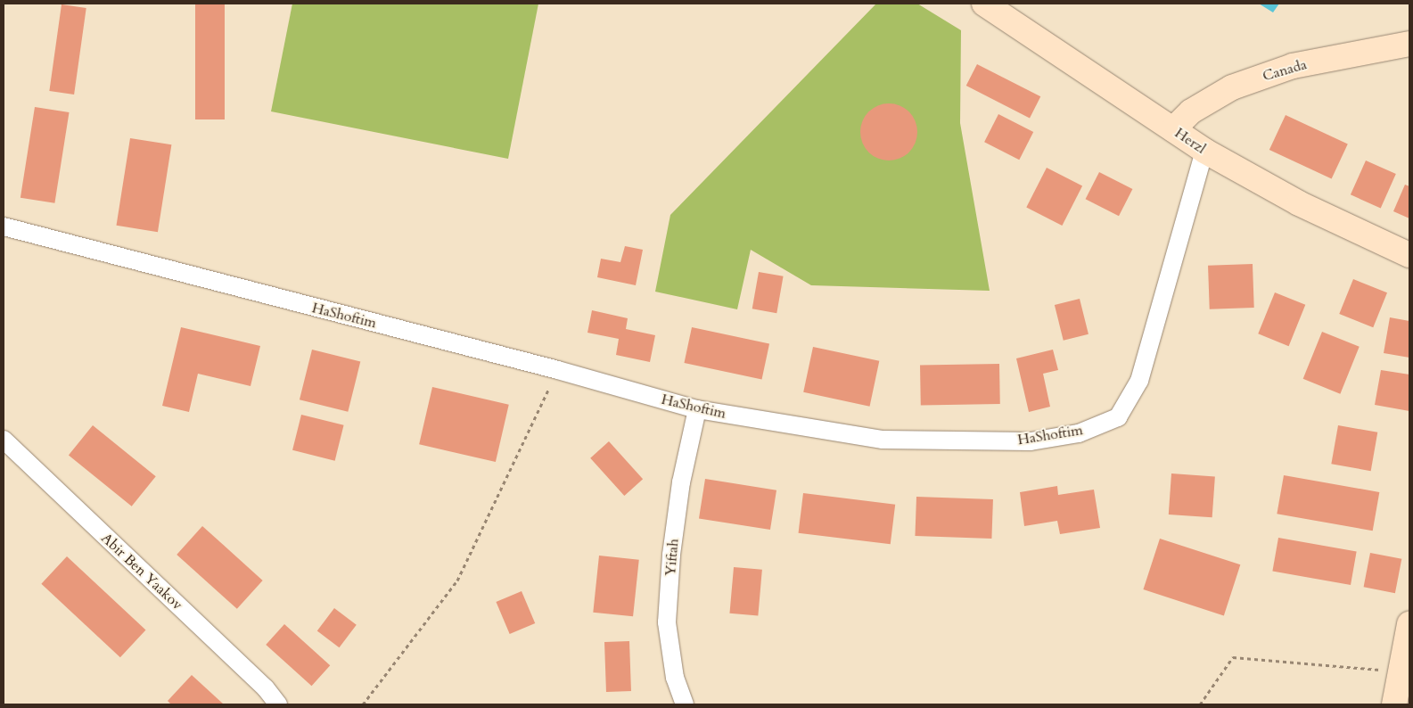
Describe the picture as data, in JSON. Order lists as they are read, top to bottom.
{
  "streets": {
    "street": [
      "Canada",
      "Herzl",
      "HaShoftim",
      "Yiftah",
      "Abir Ben Yaakov"
    ]
  },
  "crossings": [
    ["Canada", "Herzl"],
    ["Herzl", "HaShoftim"],
    ["HaShoftim", "Yiftah"]
  ]
}
